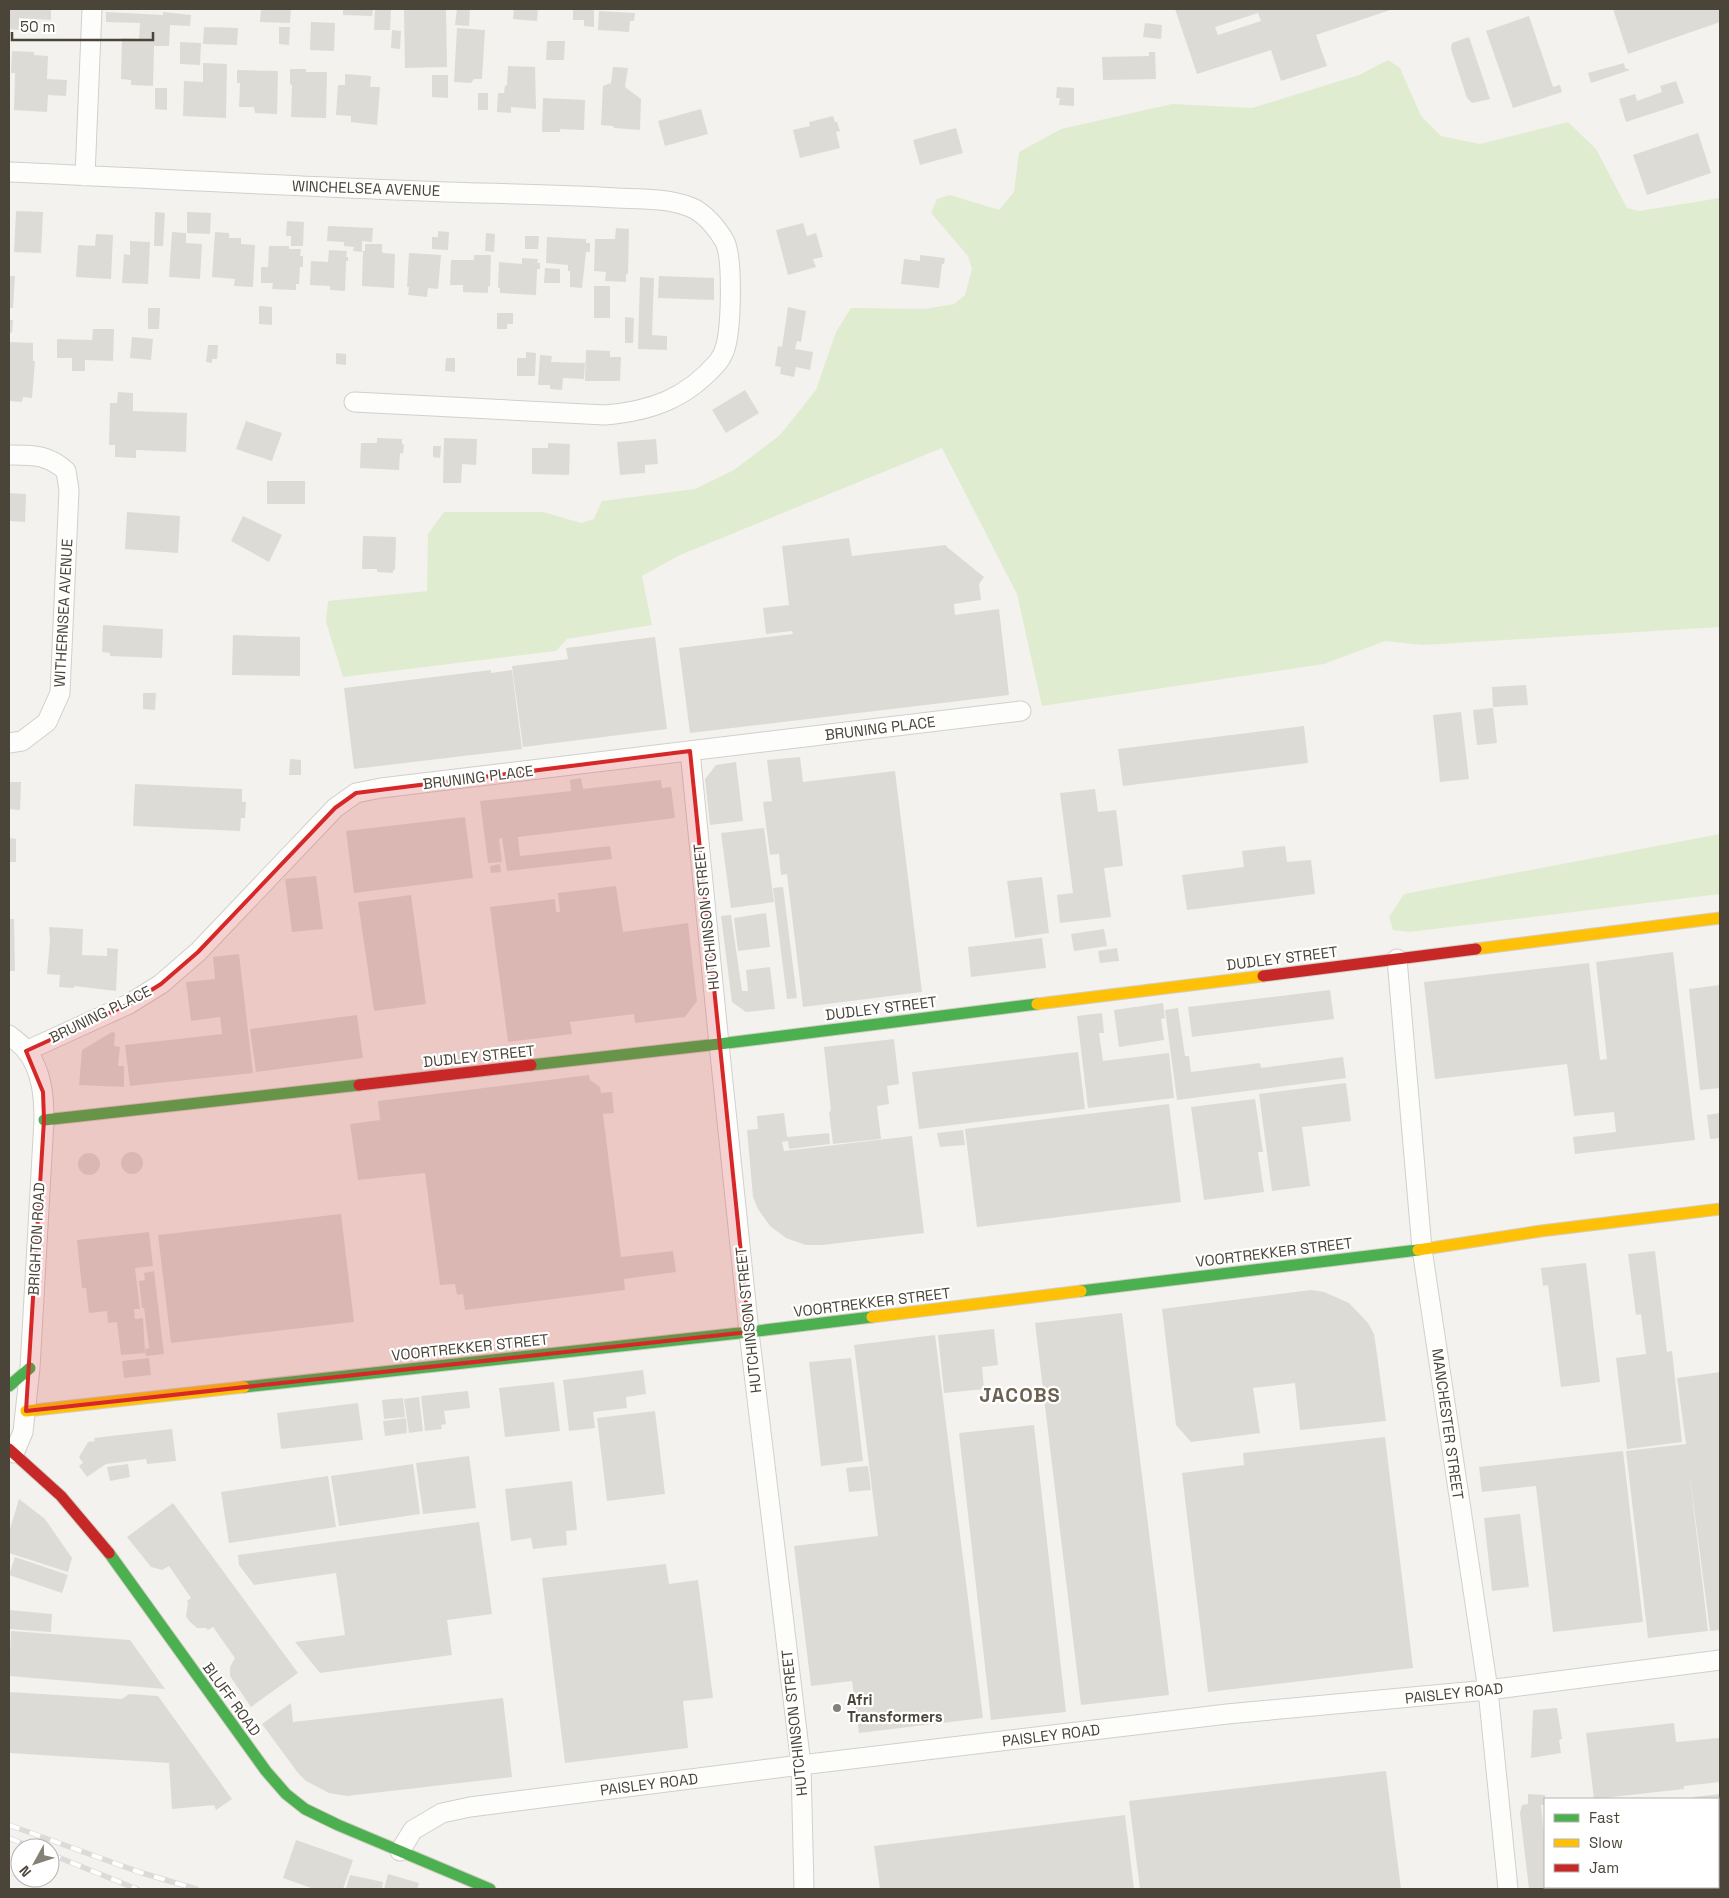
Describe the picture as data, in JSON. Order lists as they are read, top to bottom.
{
  "streets": {
    "street": [
      "WINCHELSEA AVENUE",
      "WITHERNSEA AVENUE",
      "BRUNING PLACE",
      "HUTCHINSON STREET",
      "DUDLEY STREET",
      "BRIGHTON ROAD",
      "VOORTREKKER STREET",
      "MANCHESTER STREET",
      "PAISLEY ROAD",
      "BLUFF ROAD"
    ]
  },
  "crossings": [
    ["BRUNING PLACE", "HUTCHINSON STREET"],
    ["BRUNING PLACE", "BRIGHTON ROAD"],
    ["HUTCHINSON STREET", "DUDLEY STREET"],
    ["HUTCHINSON STREET", "VOORTREKKER STREET"],
    ["HUTCHINSON STREET", "PAISLEY ROAD"],
    ["DUDLEY STREET", "BRIGHTON ROAD"],
    ["DUDLEY STREET", "MANCHESTER STREET"],
    ["BRIGHTON ROAD", "VOORTREKKER STREET"],
    ["BRIGHTON ROAD", "BLUFF ROAD"],
    ["VOORTREKKER STREET", "MANCHESTER STREET"],
    ["MANCHESTER STREET", "PAISLEY ROAD"],
    ["PAISLEY ROAD", "BLUFF ROAD"]
  ],
  "districts": ["JACOBS"],
  "places": ["Afri Transformers"],
  "legend": ["Fast", "Slow", "Jam"],
  "scale_bar": "50 m",
  "north": "bottom left"
}
